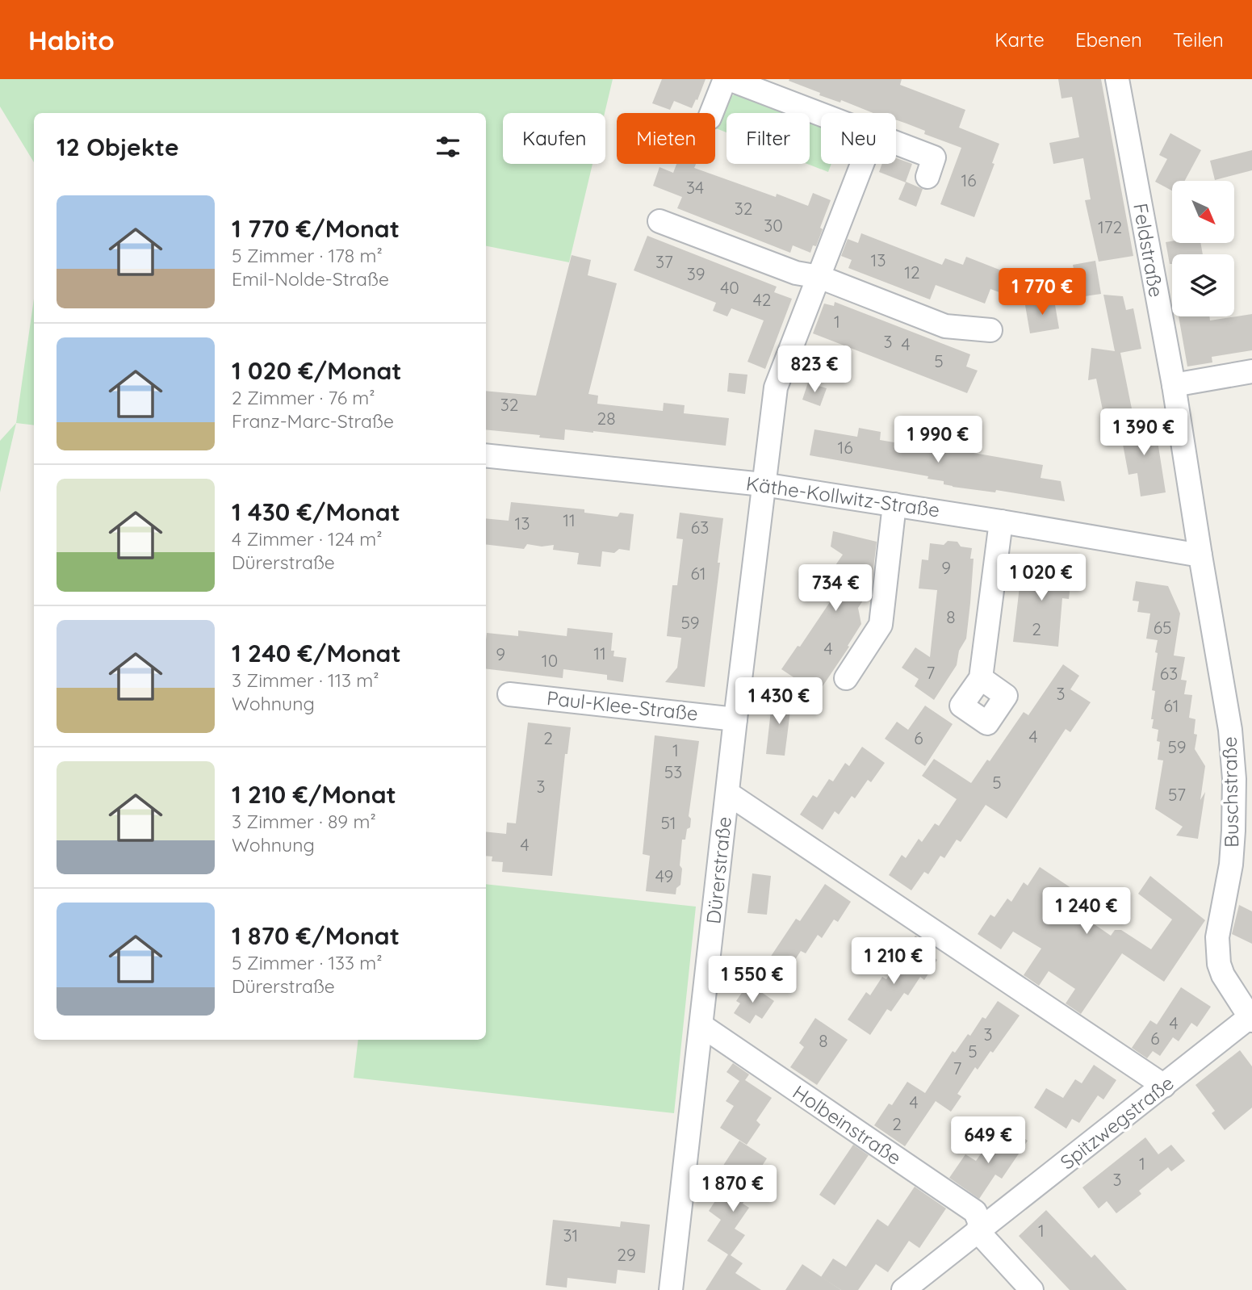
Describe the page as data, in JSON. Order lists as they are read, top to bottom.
{
  "streets": {
    "street": [
      "Feldstraße",
      "Käthe-Kollwitz-Straße",
      "Paul-Klee-Straße",
      "Buschstraße",
      "Dürerstraße",
      "Spitzwegstraße",
      "Holbeinstraße"
    ]
  },
  "crossings": [
    ["Feldstraße", "Käthe-Kollwitz-Straße"],
    ["Feldstraße", "Buschstraße"],
    ["Käthe-Kollwitz-Straße", "Buschstraße"],
    ["Käthe-Kollwitz-Straße", "Dürerstraße"],
    ["Paul-Klee-Straße", "Dürerstraße"],
    ["Buschstraße", "Spitzwegstraße"],
    ["Dürerstraße", "Holbeinstraße"],
    ["Spitzwegstraße", "Holbeinstraße"]
  ],
  "house_numbers": [
    "16",
    "34",
    "32",
    "30",
    "172",
    "13",
    "37",
    "12",
    "39",
    "40",
    "42",
    "1",
    "3",
    "4",
    "5",
    "32",
    "28",
    "16",
    "11",
    "13",
    "63",
    "9",
    "61",
    "8",
    "59",
    "65",
    "2",
    "4",
    "11",
    "9",
    "10",
    "7",
    "63",
    "3",
    "61",
    "4",
    "2",
    "6",
    "59",
    "1",
    "53",
    "5",
    "3",
    "57",
    "51",
    "4",
    "49",
    "4",
    "3",
    "6",
    "8",
    "5",
    "7",
    "4",
    "2",
    "1",
    "3",
    "1",
    "31",
    "29"
  ],
  "north": "bottom right",
  "page": {
    "header": "Habito",
    "nav": ["Karte", "Ebenen", "Teilen"],
    "chip": [
      "Kaufen",
      "Mieten",
      "Filter",
      "Neu"
    ],
    "heading": "12 Objekte",
    "list": [
      {
        "name": "1 770 €/Monat",
        "note": "5 Zimmer · 178 m² · Emil-Nolde-Straße"
      },
      {
        "name": "1 020 €/Monat",
        "note": "2 Zimmer · 76 m² · Franz-Marc-Straße"
      },
      {
        "name": "1 430 €/Monat",
        "note": "4 Zimmer · 124 m² · Dürerstraße"
      },
      {
        "name": "1 240 €/Monat",
        "note": "3 Zimmer · 113 m² · Wohnung"
      },
      {
        "name": "1 210 €/Monat",
        "note": "3 Zimmer · 89 m² · Wohnung"
      },
      {
        "name": "1 870 €/Monat",
        "note": "5 Zimmer · 133 m² · Dürerstraße"
      }
    ],
    "price": [
      "1 770 €",
      "823 €",
      "1 390 €",
      "1 990 €",
      "1 020 €",
      "734 €",
      "1 430 €",
      "1 240 €",
      "1 210 €",
      "1 550 €",
      "649 €",
      "1 870 €"
    ]
  }
}
